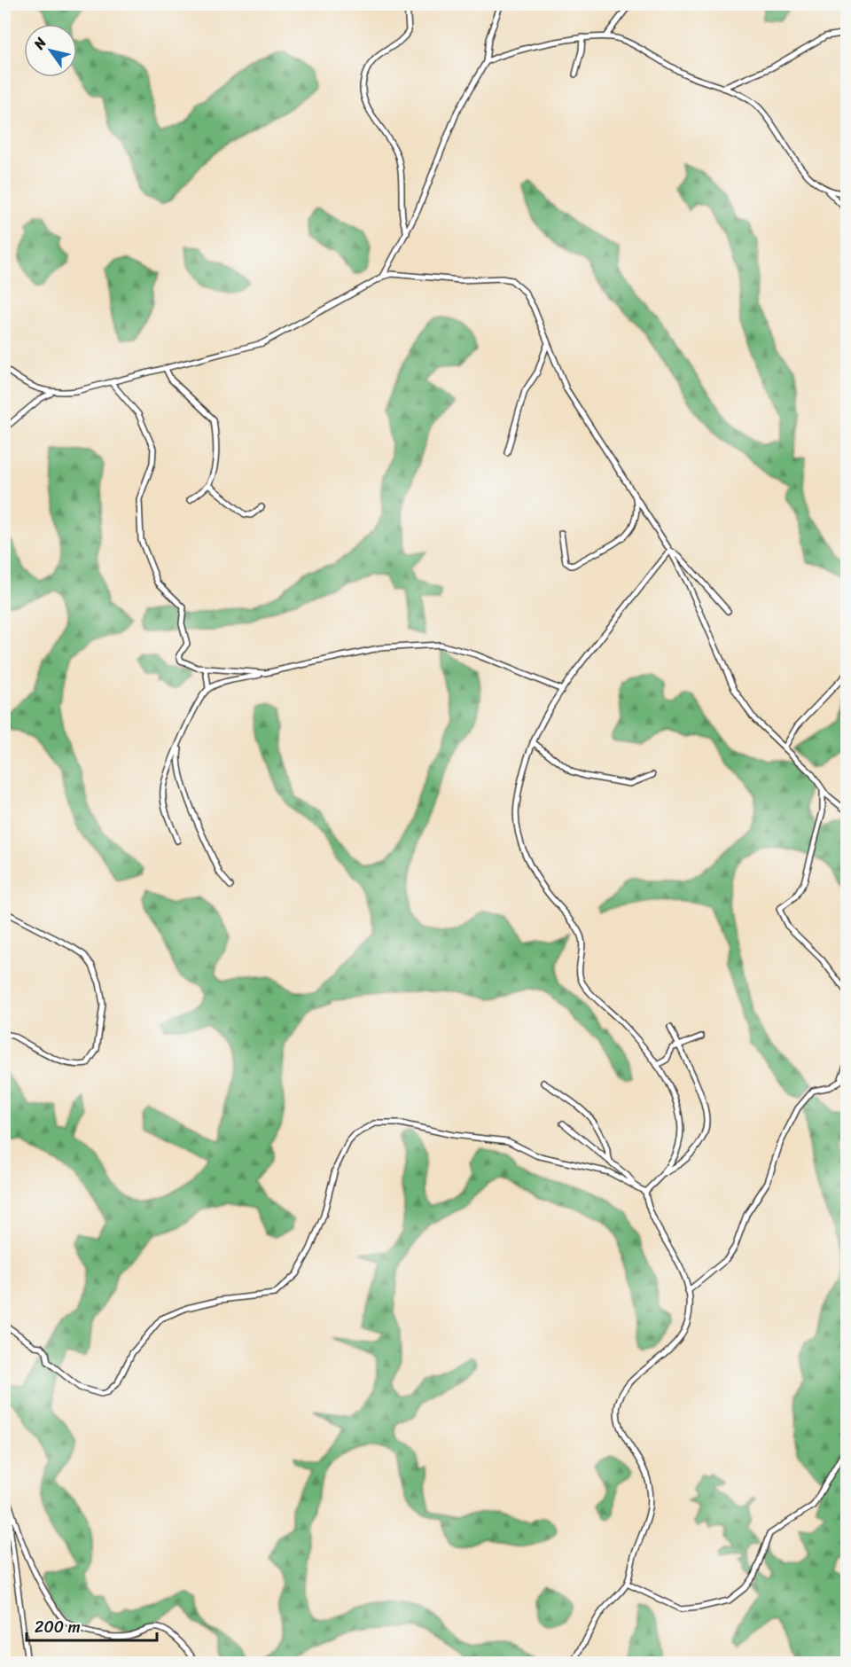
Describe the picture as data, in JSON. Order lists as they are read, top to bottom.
{
  "scale_bar": "200 m",
  "north": "top left"
}
